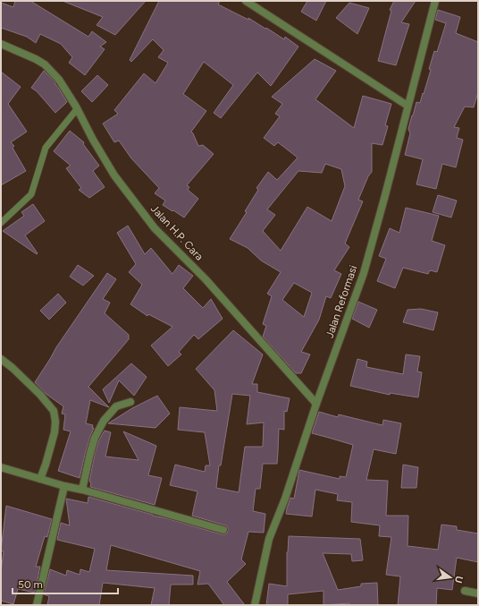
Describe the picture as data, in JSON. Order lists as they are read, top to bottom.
{
  "streets": {
    "street": ["Jalan H.P. Cara", "Jalan Reformasi"]
  },
  "crossings": [
    ["Jalan H.P. Cara", "Jalan Reformasi"]
  ],
  "scale_bar": "50 m",
  "north": "right"
}
